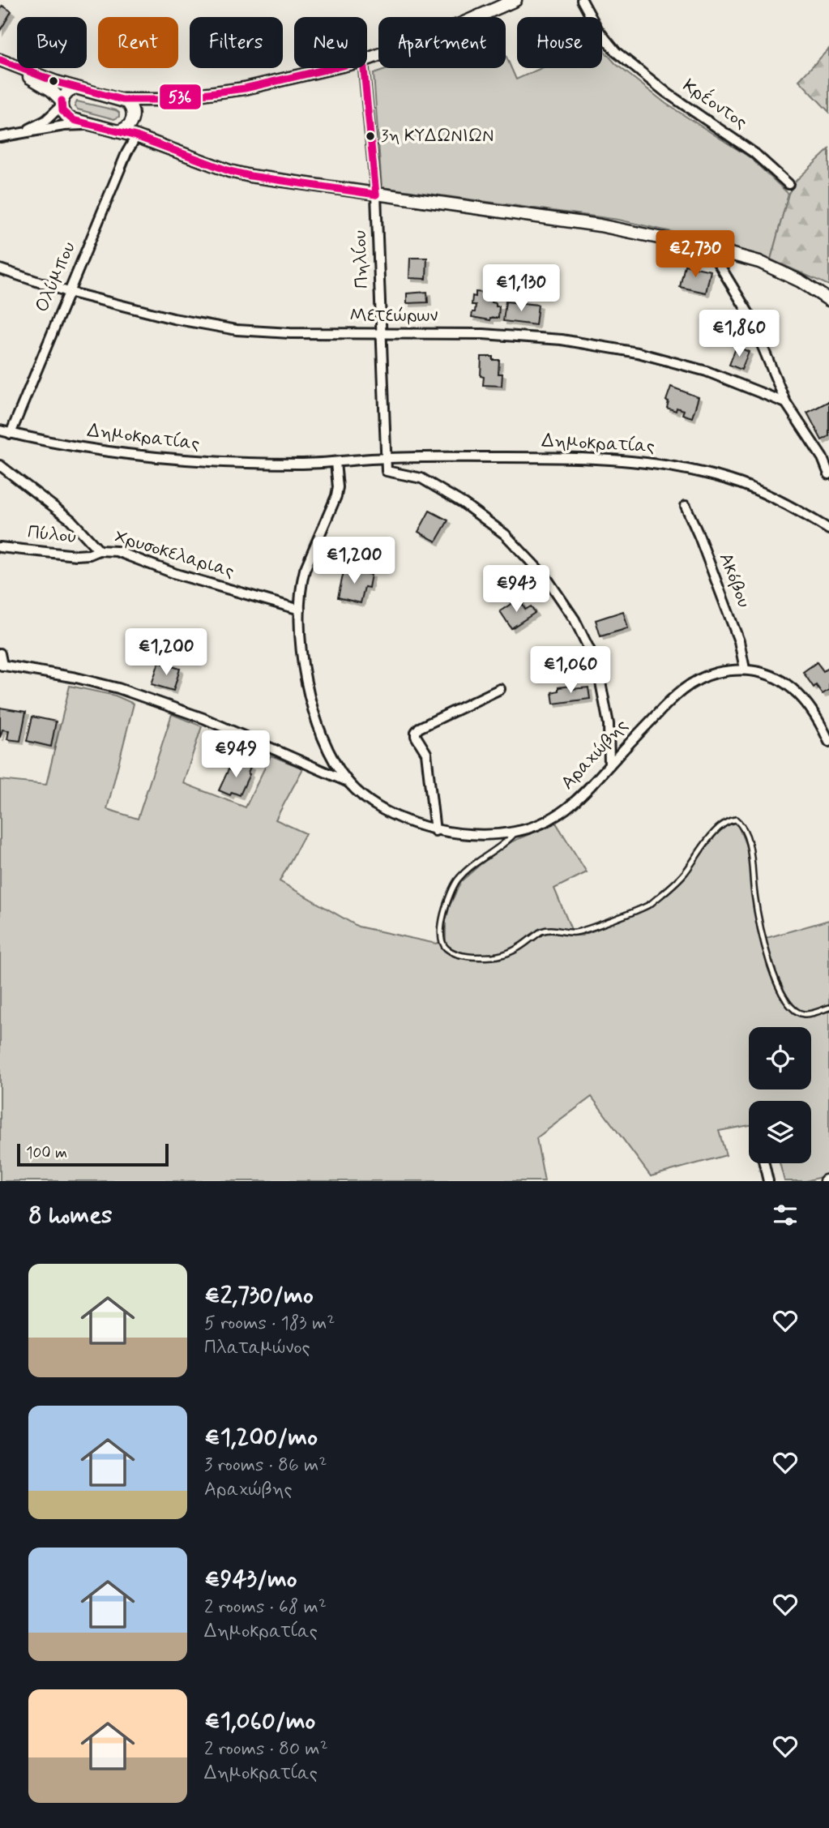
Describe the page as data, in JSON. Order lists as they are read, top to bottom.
{
  "streets": {
    "street": [
      "Κρέοντος",
      "Πηλίου",
      "Ολύμπου",
      "Μετεώρων",
      "Δημοκρατίας",
      "Πύλου",
      "Χρυσοκελαριας",
      "Ακόβου",
      "Αραχώβης"
    ]
  },
  "crossings": [
    ["Πηλίου", "Μετεώρων"],
    ["Πηλίου", "Δημοκρατίας"],
    ["Ολύμπου", "Μετεώρων"],
    ["Ολύμπου", "Δημοκρατίας"],
    ["Δημοκρατίας", "Αραχώβης"],
    ["Πύλου", "Χρυσοκελαριας"],
    ["Χρυσοκελαριας", "Αραχώβης"],
    ["Ακόβου", "Αραχώβης"]
  ],
  "places": ["3η ΚΥΔΩΝΙΩΝ"],
  "lines": ["transit line 536"],
  "scale_bar": "100 m",
  "page": {
    "chip": [
      "Buy",
      "Rent",
      "Filters",
      "New",
      "Apartment",
      "House"
    ],
    "price": [
      "€2,730",
      "€1,130",
      "€1,860",
      "€1,200",
      "€943",
      "€1,200",
      "€1,060",
      "€949"
    ],
    "scale": "100 m",
    "heading": "8 homes",
    "list": [
      {
        "name": "€2,730/mo",
        "note": "5 rooms · 183 m² · Πλαταμώνος"
      },
      {
        "name": "€1,200/mo",
        "note": "3 rooms · 86 m² · Αραχώβης"
      },
      {
        "name": "€943/mo",
        "note": "2 rooms · 68 m² · Δημοκρατίας"
      },
      {
        "name": "€1,060/mo",
        "note": "2 rooms · 80 m² · Δημοκρατίας"
      }
    ]
  }
}
